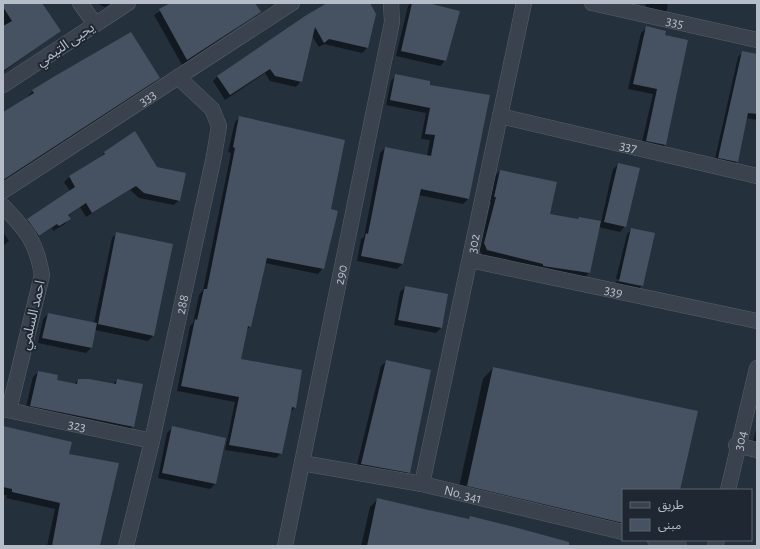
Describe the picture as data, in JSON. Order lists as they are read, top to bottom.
{
  "streets": {
    "street": [
      "335",
      "يحيى التيمي",
      "333",
      "337",
      "302",
      "290",
      "339",
      "288",
      "احمد السلمي",
      "323",
      "304",
      "No. 341"
    ]
  },
  "crossings": [
    ["333", "288"],
    ["337", "302"],
    ["302", "339"],
    ["302", "No. 341"],
    ["290", "No. 341"],
    ["288", "323"],
    ["احمد السلمي", "323"]
  ],
  "legend": ["طريق", "مبنى"]
}
